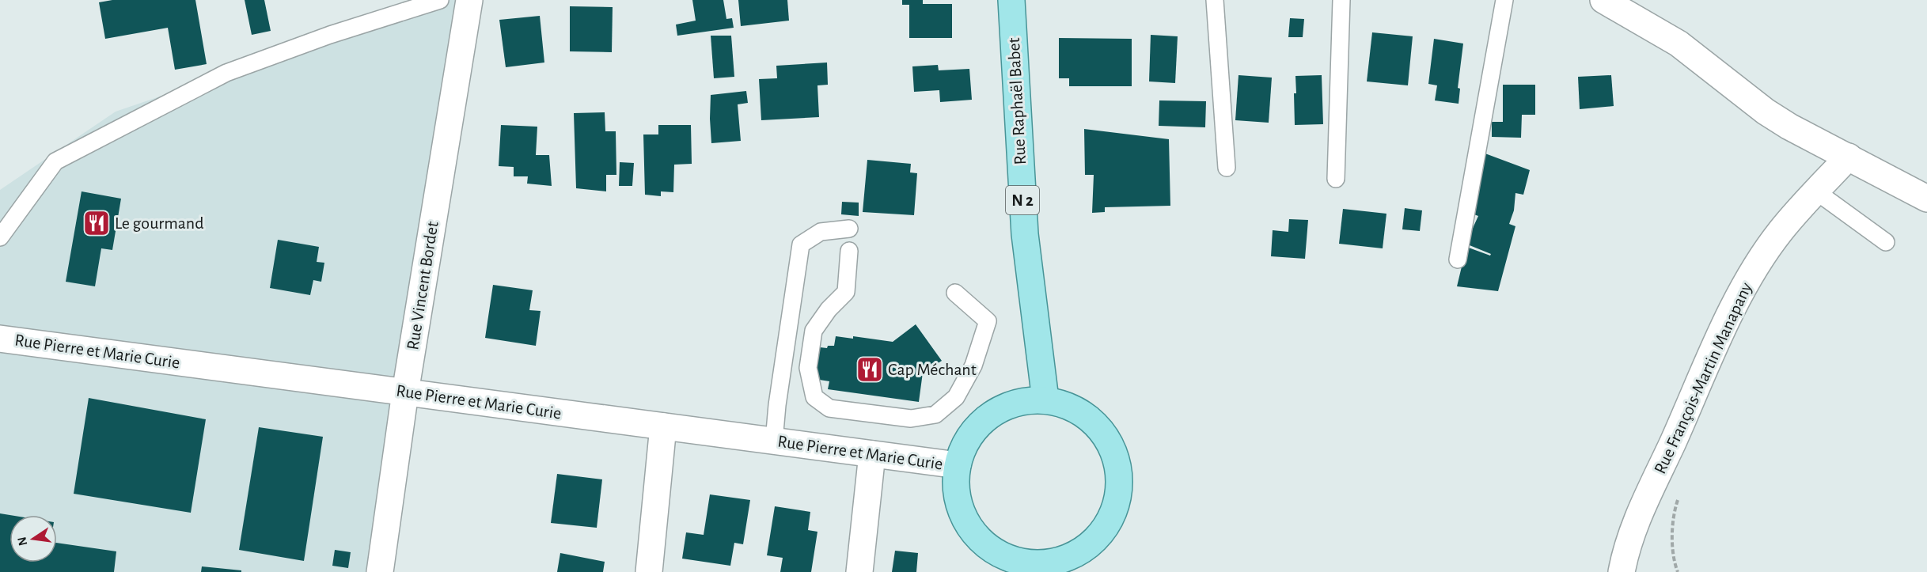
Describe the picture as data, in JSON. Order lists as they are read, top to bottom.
{
  "streets": {
    "main road": ["Rue Raphaël Babet", "N 2"],
    "street": ["Rue Vincent Bordet", "Rue Pierre et Marie Curie", "Rue François-Martin Manapany"]
  },
  "crossings": [
    ["Rue Raphaël Babet", "Rue Pierre et Marie Curie"],
    ["Rue Vincent Bordet", "Rue Pierre et Marie Curie"]
  ],
  "places": {
    "restaurant": ["Le gourmand", "Cap Méchant"]
  },
  "north": "left"
}
